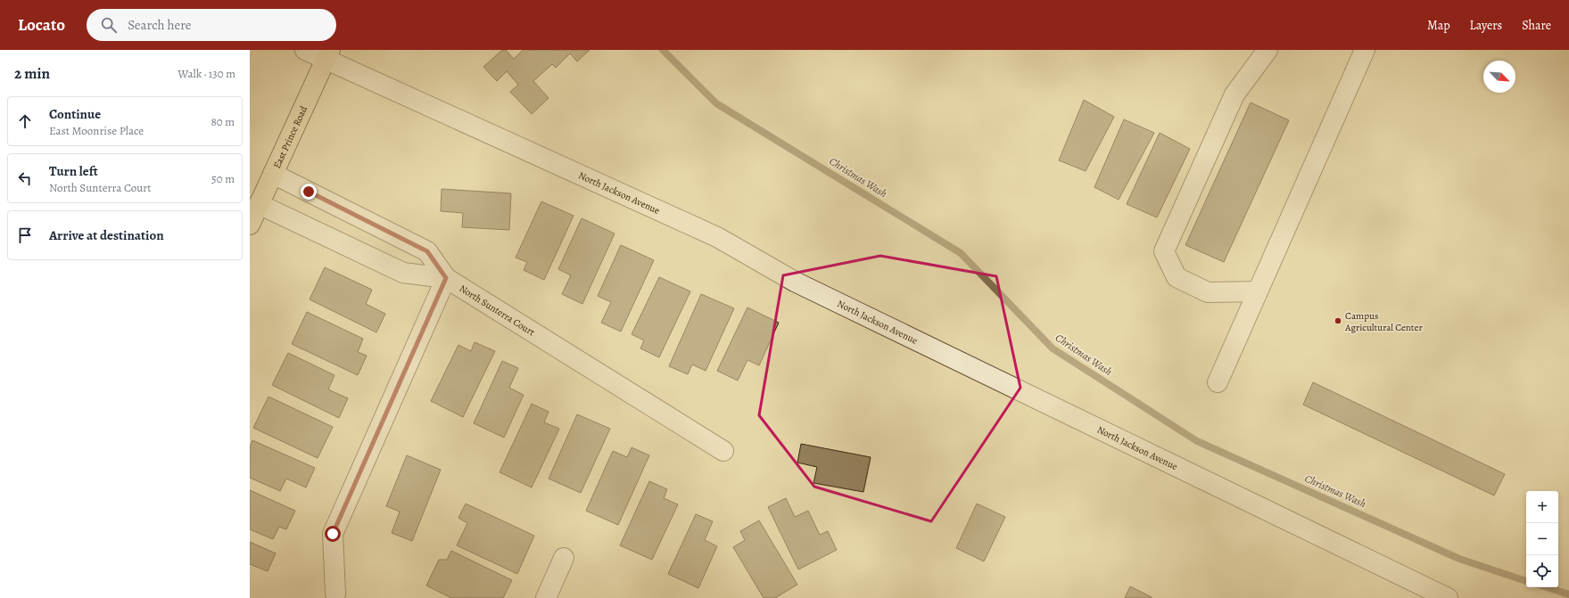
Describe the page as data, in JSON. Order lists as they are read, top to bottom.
{
  "streets": {
    "main road": ["East Prince Road"],
    "street": ["North Jackson Avenue", "North Sunterra Court"]
  },
  "crossings": [
    ["East Prince Road", "North Jackson Avenue"],
    ["East Prince Road", "North Sunterra Court"]
  ],
  "water": ["Christmas Wash"],
  "places": ["Campus Agricultural Center"],
  "north": "bottom right",
  "page": {
    "header": "Locato",
    "search": "Search here",
    "nav": ["Map", "Layers", "Share"],
    "heading": ["2 min", "Walk · 130 m"],
    "list": [
      ["Continue", "East Moonrise Place", "80 m"],
      ["Turn left", "North Sunterra Court", "50 m"],
      "Arrive at destination"
    ],
    "map_buttons": ["+", "−"]
  }
}
